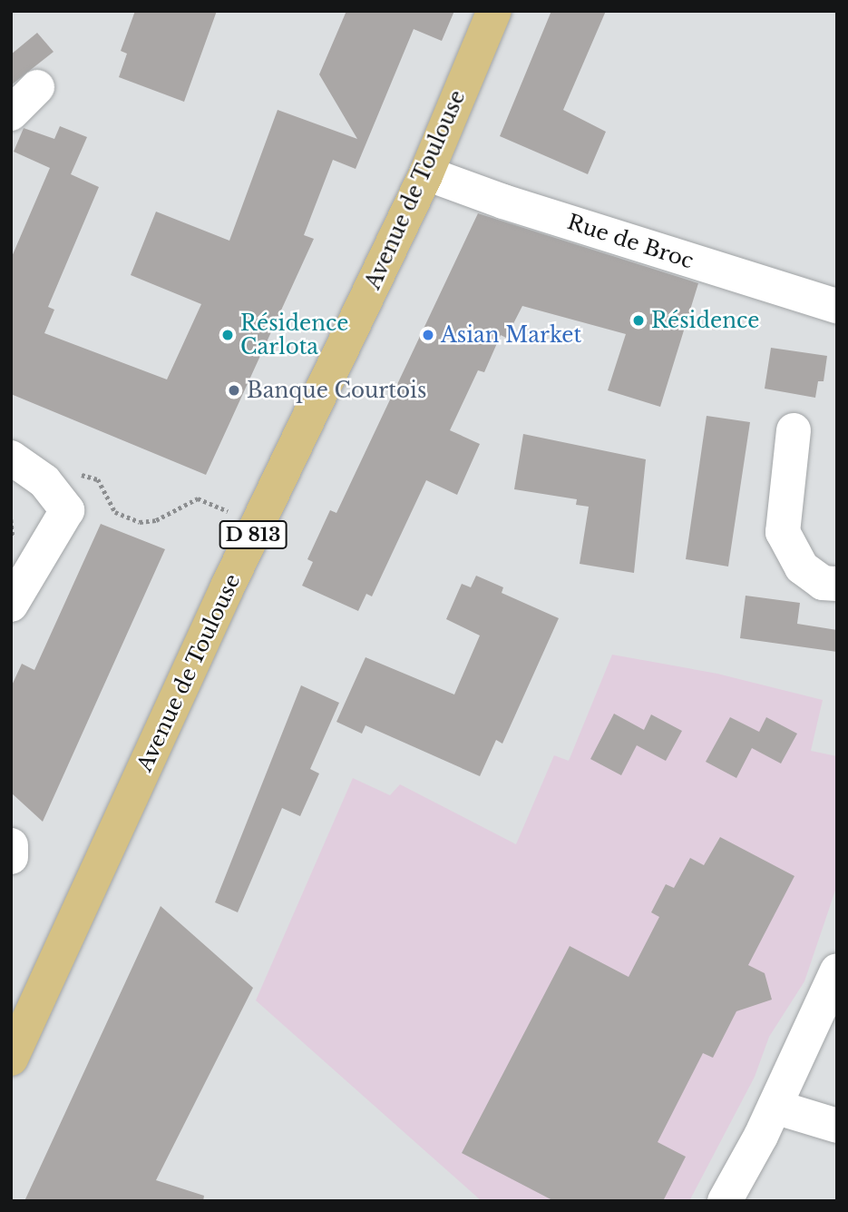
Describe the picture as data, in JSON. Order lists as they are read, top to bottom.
{
  "streets": {
    "main road": ["Avenue de Toulouse", "D 813"],
    "street": ["Rue de Broc"]
  },
  "crossings": [
    ["Avenue de Toulouse", "Rue de Broc"]
  ],
  "places": [
    "Résidence",
    "Résidence Carlota",
    "Asian Market",
    "Banque Courtois"
  ]
}
